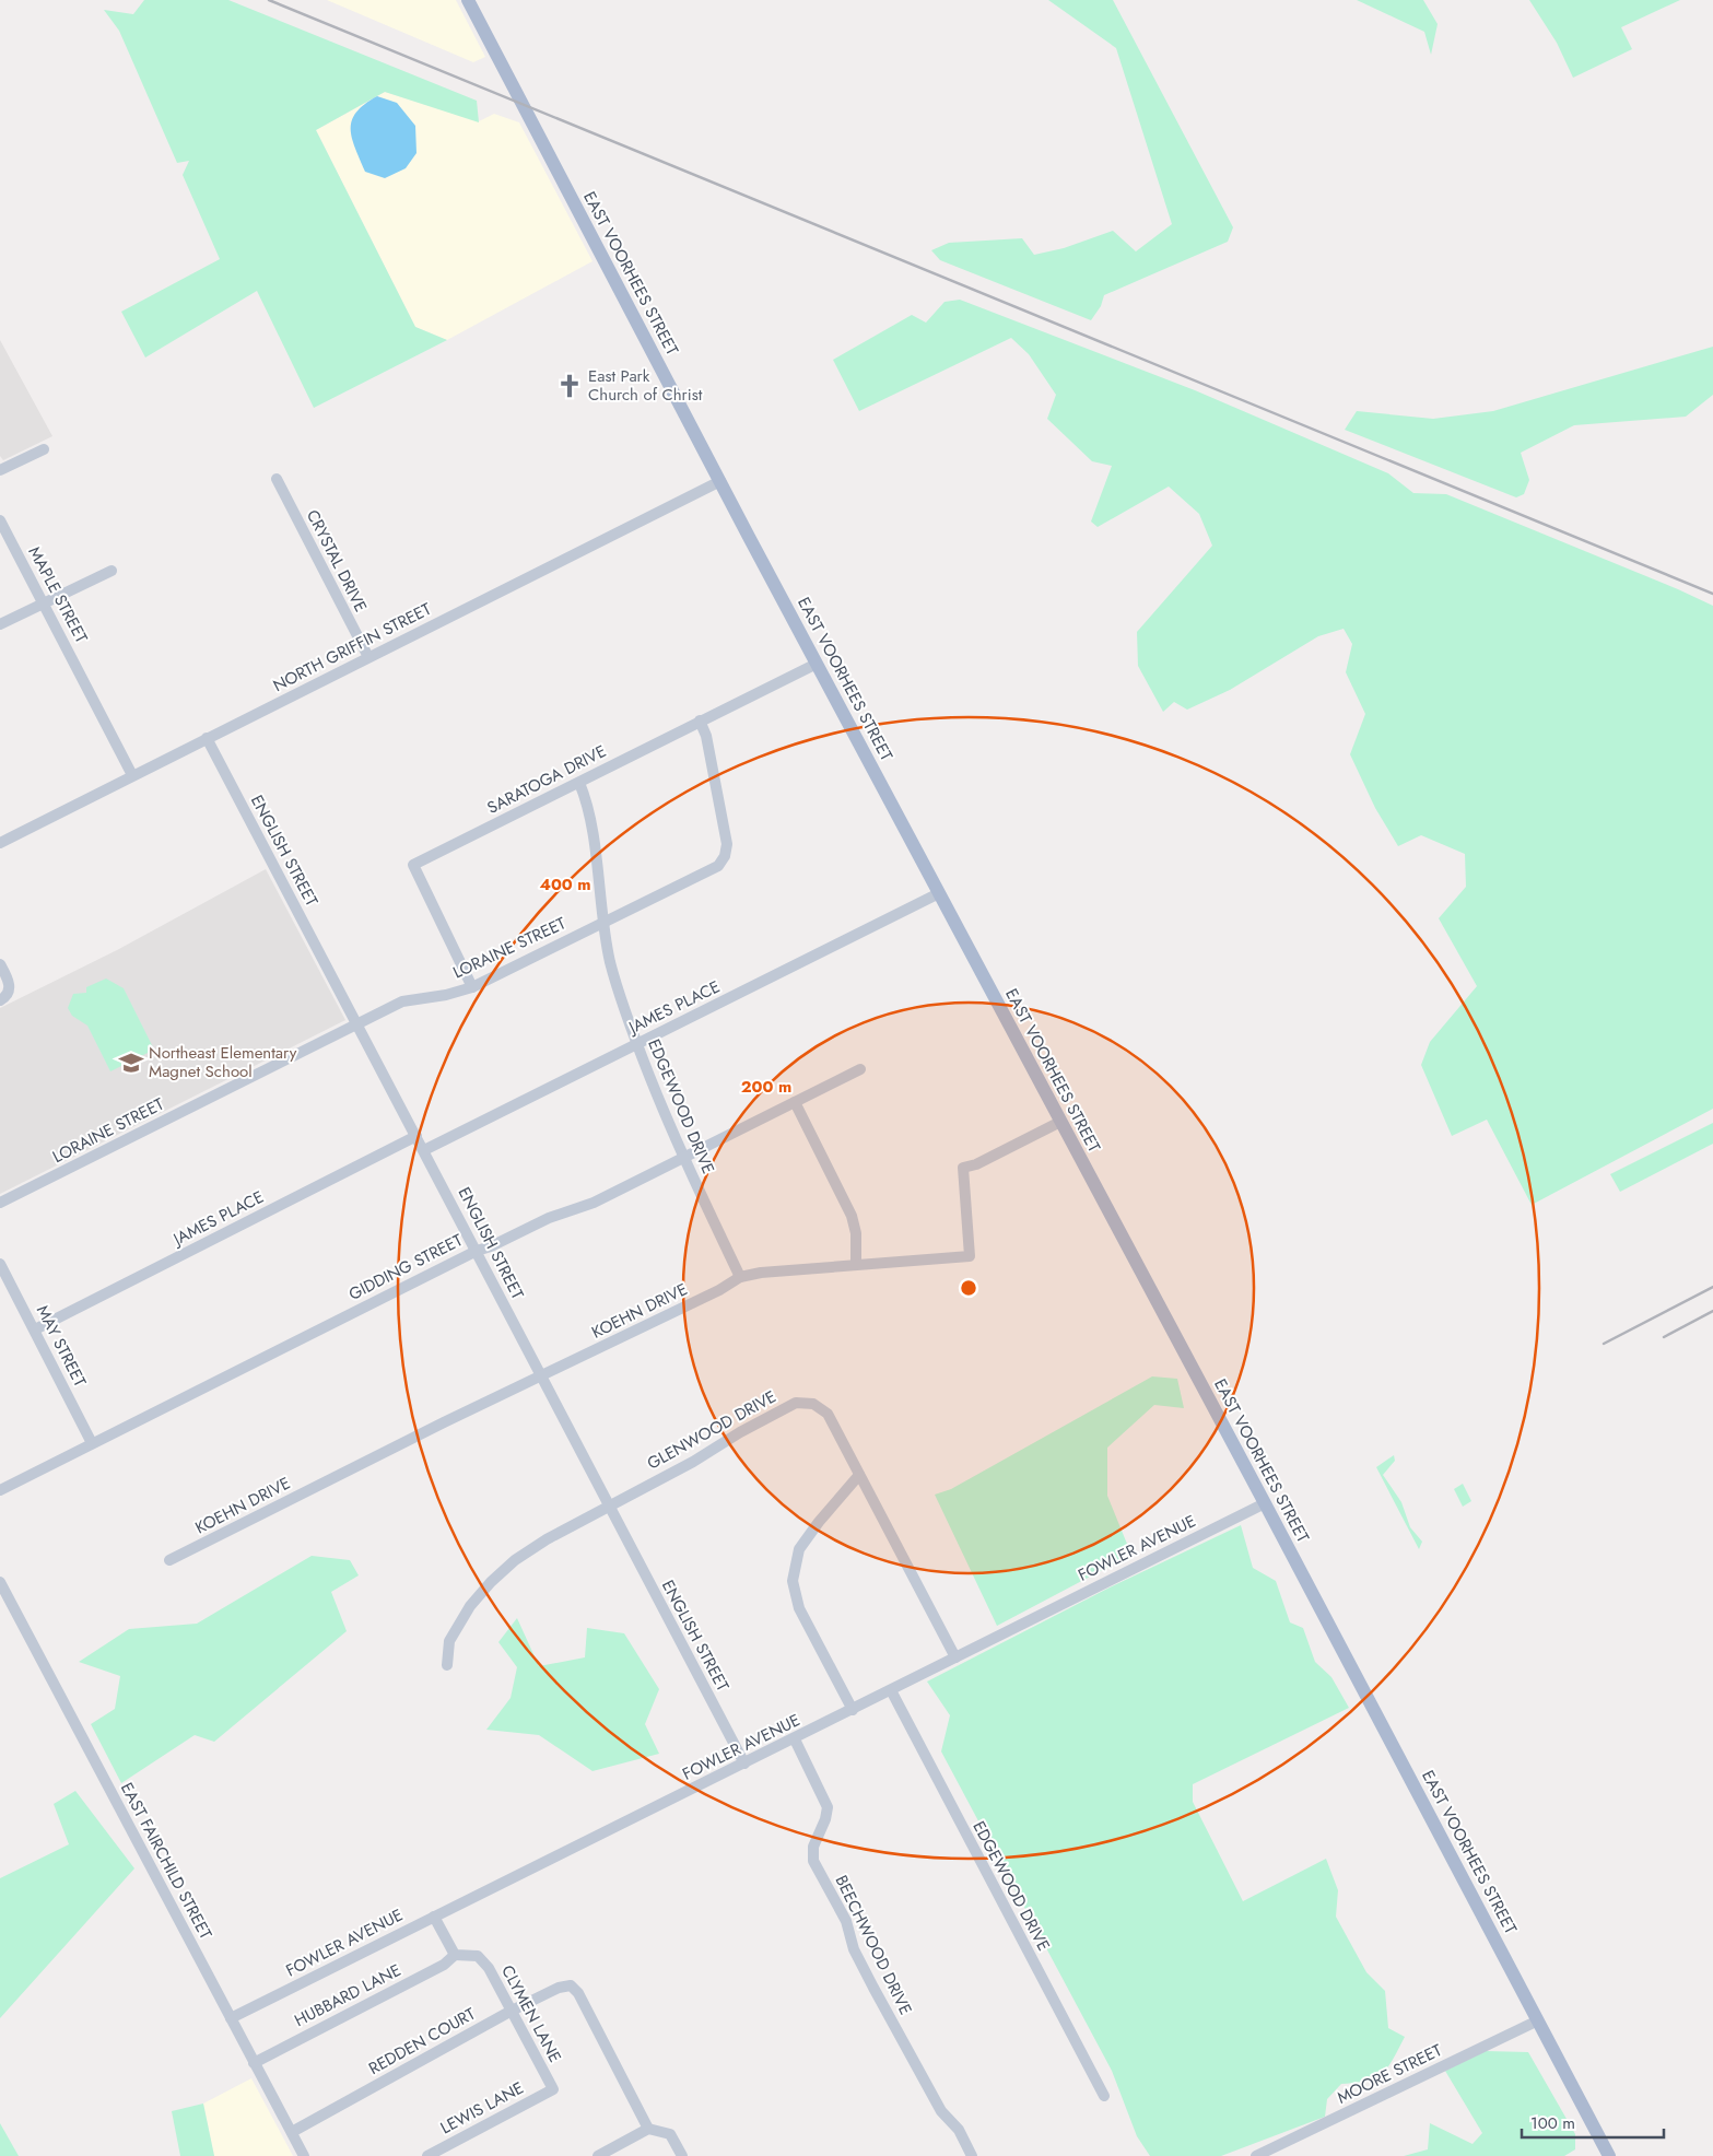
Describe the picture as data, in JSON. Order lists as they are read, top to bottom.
{
  "streets": {
    "main road": ["EAST VOORHEES STREET"],
    "street": [
      "CRYSTAL DRIVE",
      "MAPLE STREET",
      "NORTH GRIFFIN STREET",
      "SARATOGA DRIVE",
      "ENGLISH STREET",
      "LORAINE STREET",
      "JAMES PLACE",
      "EDGEWOOD DRIVE",
      "GIDDING STREET",
      "KOEHN DRIVE",
      "MAY STREET",
      "GLENWOOD DRIVE",
      "FOWLER AVENUE",
      "EAST FAIRCHILD STREET",
      "BEECHWOOD DRIVE",
      "HUBBARD LANE",
      "CLYMEN LANE",
      "REDDEN COURT",
      "MOORE STREET",
      "LEWIS LANE"
    ]
  },
  "crossings": [
    ["EAST VOORHEES STREET", "NORTH GRIFFIN STREET"],
    ["EAST VOORHEES STREET", "SARATOGA DRIVE"],
    ["EAST VOORHEES STREET", "JAMES PLACE"],
    ["EAST VOORHEES STREET", "KOEHN DRIVE"],
    ["EAST VOORHEES STREET", "FOWLER AVENUE"],
    ["EAST VOORHEES STREET", "MOORE STREET"],
    ["CRYSTAL DRIVE", "NORTH GRIFFIN STREET"],
    ["MAPLE STREET", "NORTH GRIFFIN STREET"],
    ["NORTH GRIFFIN STREET", "ENGLISH STREET"],
    ["SARATOGA DRIVE", "LORAINE STREET"],
    ["SARATOGA DRIVE", "EDGEWOOD DRIVE"],
    ["ENGLISH STREET", "LORAINE STREET"],
    ["ENGLISH STREET", "JAMES PLACE"],
    ["ENGLISH STREET", "GIDDING STREET"],
    ["ENGLISH STREET", "KOEHN DRIVE"],
    ["ENGLISH STREET", "GLENWOOD DRIVE"],
    ["ENGLISH STREET", "FOWLER AVENUE"],
    ["LORAINE STREET", "EDGEWOOD DRIVE"],
    ["JAMES PLACE", "EDGEWOOD DRIVE"],
    ["JAMES PLACE", "MAY STREET"],
    ["EDGEWOOD DRIVE", "GIDDING STREET"],
    ["EDGEWOOD DRIVE", "KOEHN DRIVE"],
    ["EDGEWOOD DRIVE", "FOWLER AVENUE"],
    ["GIDDING STREET", "MAY STREET"],
    ["GLENWOOD DRIVE", "FOWLER AVENUE"],
    ["FOWLER AVENUE", "EAST FAIRCHILD STREET"],
    ["FOWLER AVENUE", "BEECHWOOD DRIVE"],
    ["EAST FAIRCHILD STREET", "HUBBARD LANE"],
    ["EAST FAIRCHILD STREET", "REDDEN COURT"],
    ["HUBBARD LANE", "CLYMEN LANE"],
    ["CLYMEN LANE", "REDDEN COURT"],
    ["CLYMEN LANE", "LEWIS LANE"]
  ],
  "places": {
    "church": ["East Park Church of Christ"],
    "school or university": ["Northeast Elementary Magnet School"]
  },
  "scale_bar": "100 m",
  "rings": ["400 m", "200 m"]
}
